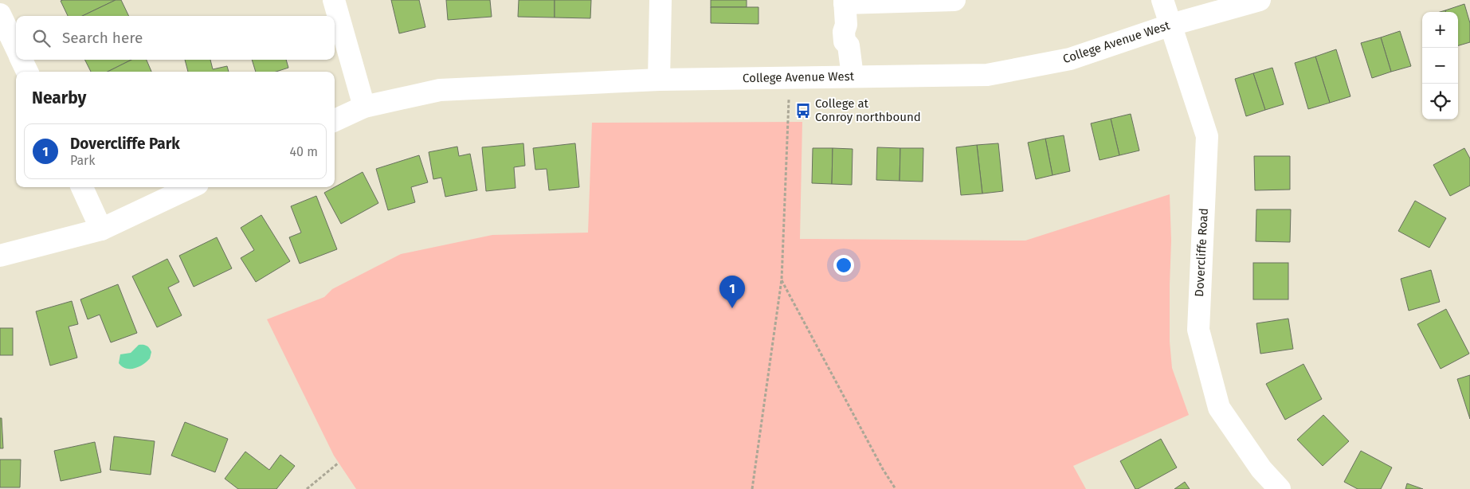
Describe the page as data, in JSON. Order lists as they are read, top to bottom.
{
  "streets": {
    "street": ["College Avenue West", "Dovercliffe Road"]
  },
  "crossings": [
    ["College Avenue West", "Dovercliffe Road"]
  ],
  "places": {
    "bus stop": ["College at Conroy northbound"]
  },
  "page": {
    "map_buttons": ["+", "−"],
    "search": "Search here",
    "heading": "Nearby",
    "list": [
      {
        "mark": "1",
        "name": "Dovercliffe Park",
        "note": "Park",
        "value": "40 m"
      }
    ],
    "pins": "1"
  }
}
